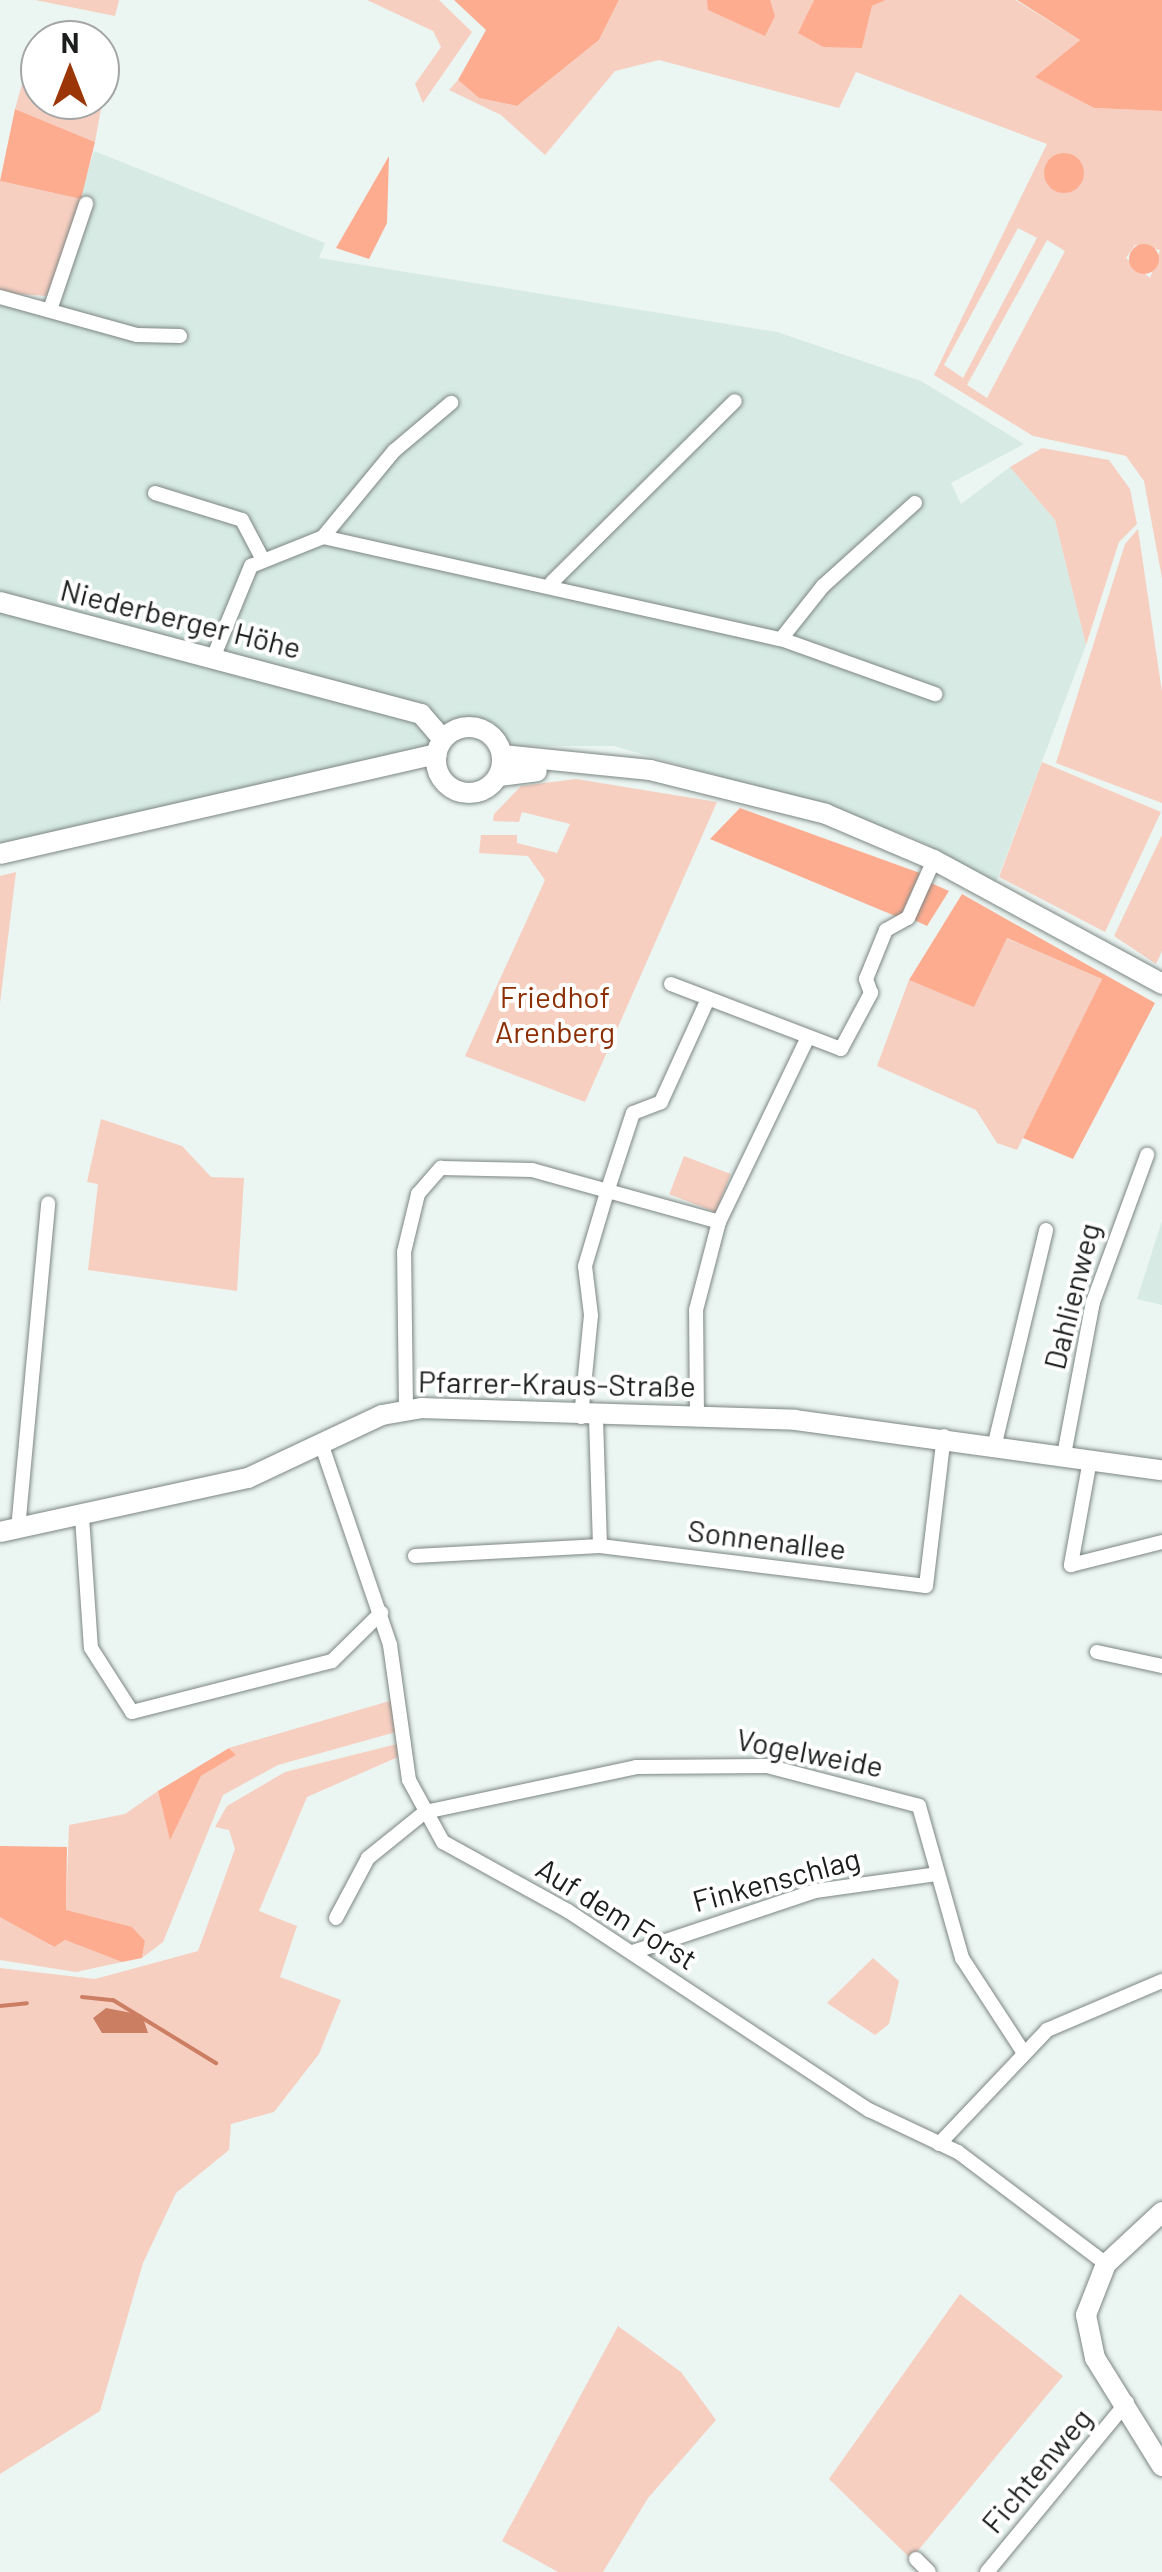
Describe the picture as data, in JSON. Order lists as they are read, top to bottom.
{
  "streets": {
    "street": [
      "Niederberger Höhe",
      "Dahlienweg",
      "Pfarrer-Kraus-Straße",
      "Sonnenallee",
      "Vogelweide",
      "Finkenschlag",
      "Auf dem Forst",
      "Fichtenweg"
    ]
  },
  "crossings": [
    ["Dahlienweg", "Pfarrer-Kraus-Straße"],
    ["Pfarrer-Kraus-Straße", "Sonnenallee"],
    ["Pfarrer-Kraus-Straße", "Auf dem Forst"],
    ["Vogelweide", "Finkenschlag"],
    ["Vogelweide", "Auf dem Forst"],
    ["Finkenschlag", "Auf dem Forst"]
  ],
  "parks": ["Friedhof Arenberg"],
  "north": "top"
}
